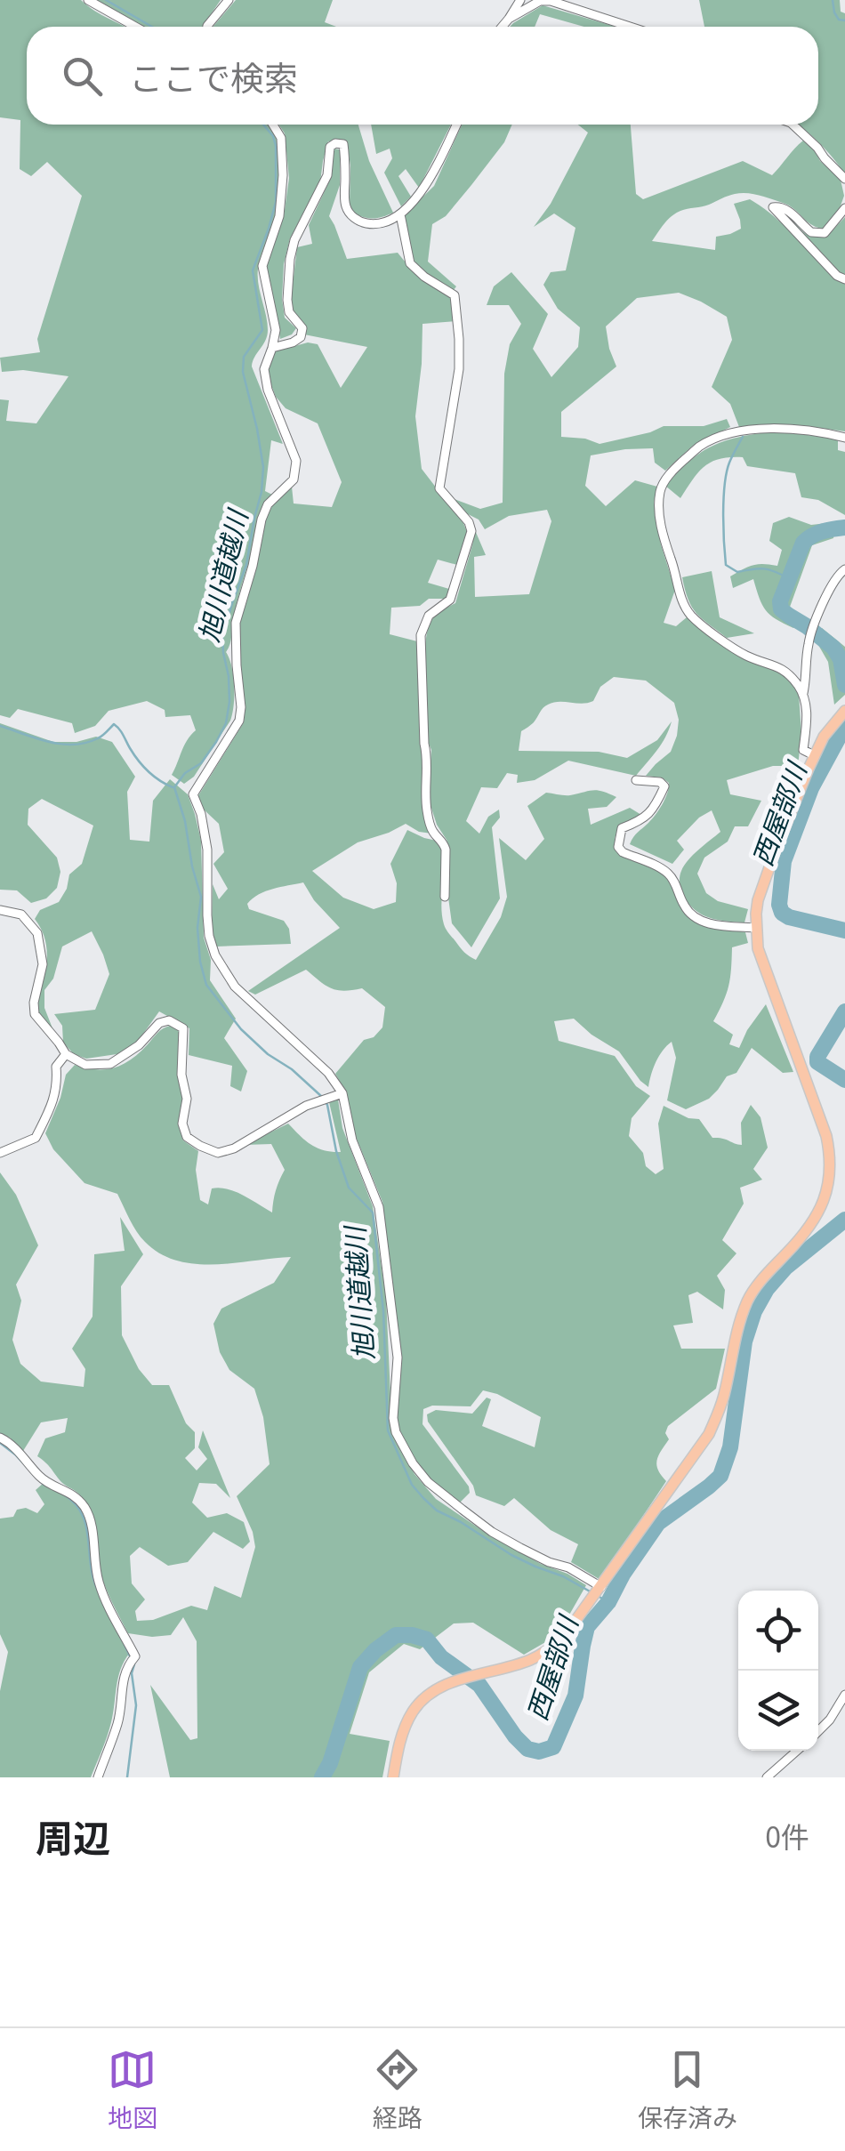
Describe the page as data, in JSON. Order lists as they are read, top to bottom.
{
  "water": ["旭川道越川", "西屋部川"],
  "page": {
    "search": "ここで検索",
    "heading": ["周辺", "0件"],
    "nav": ["地図", "経路", "保存済み"]
  }
}
